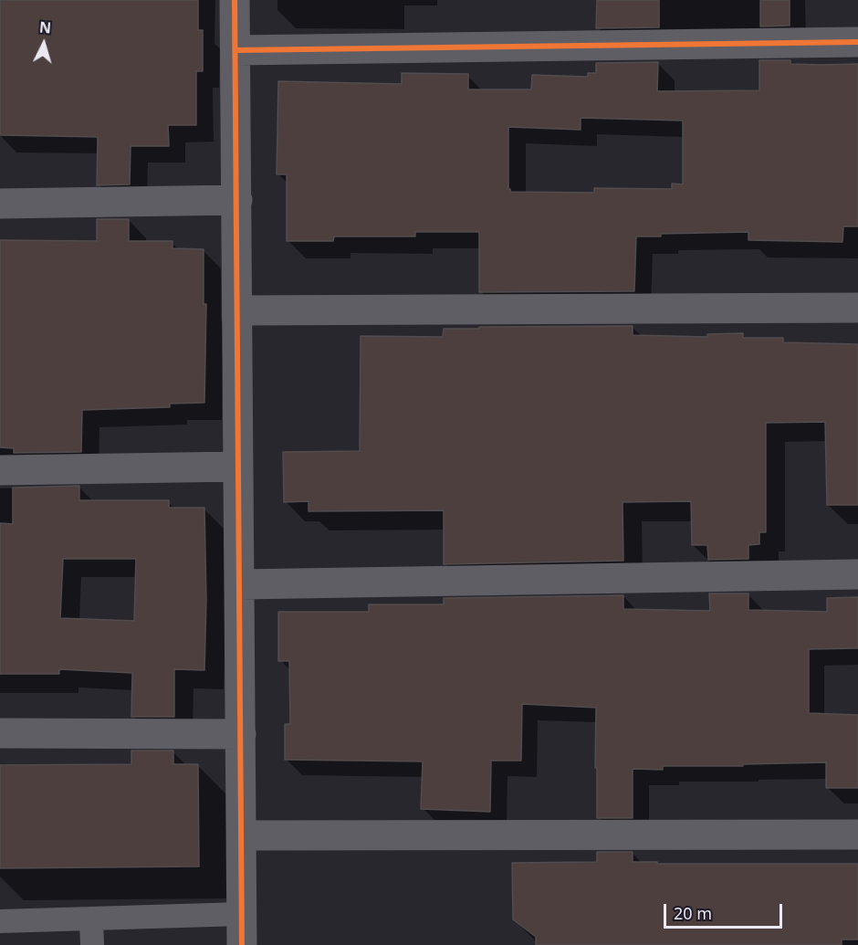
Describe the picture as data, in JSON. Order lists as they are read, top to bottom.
{
  "scale_bar": "20 m",
  "north": "top"
}
